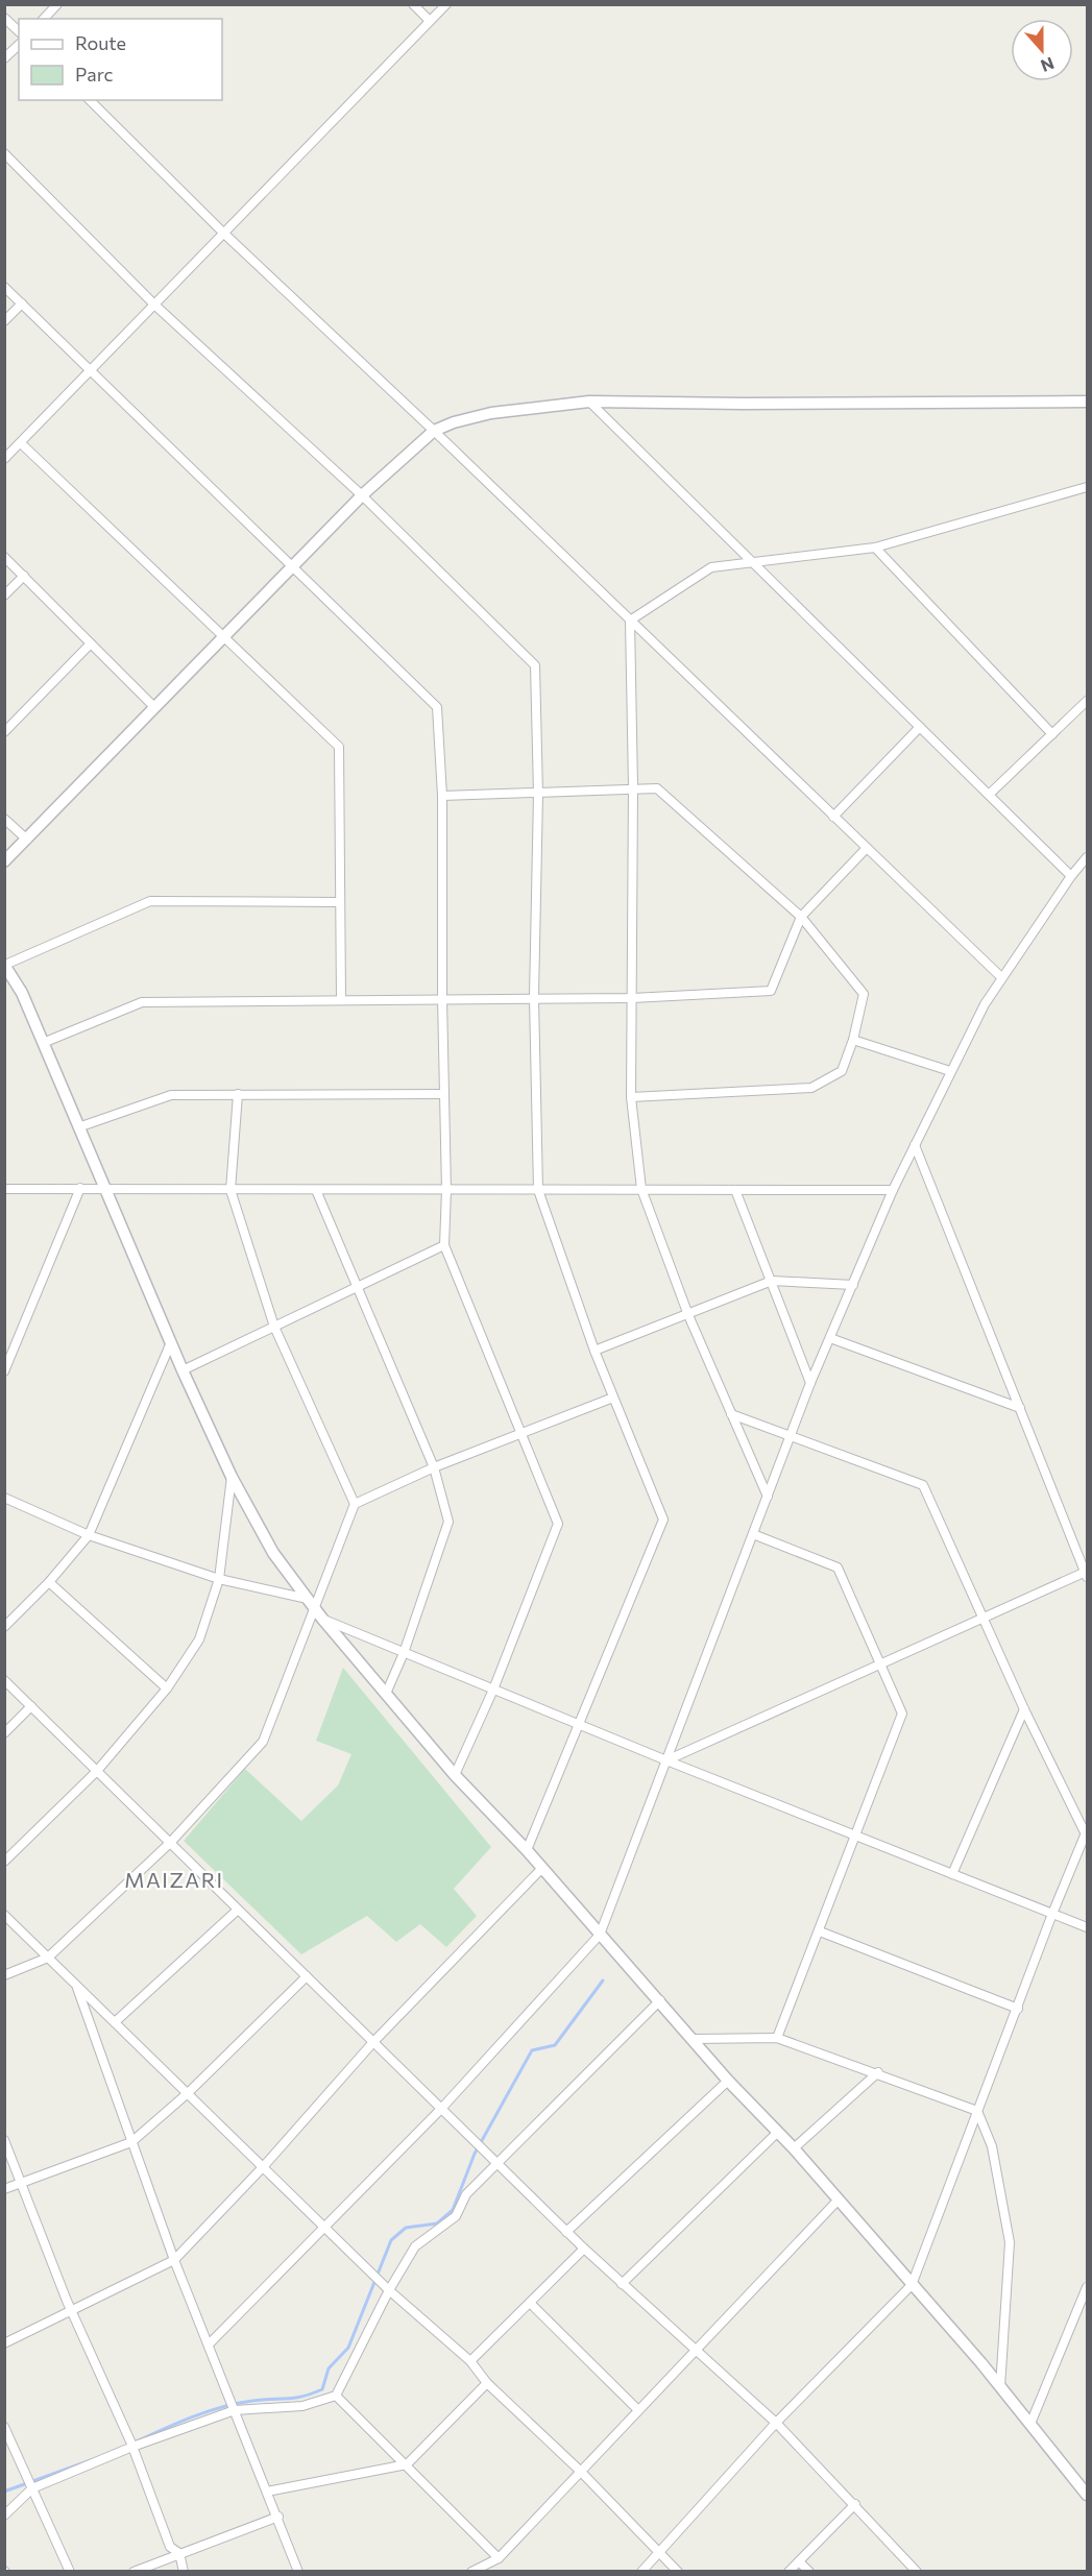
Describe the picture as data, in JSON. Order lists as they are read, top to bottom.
{
  "districts": ["MAIZARI"],
  "legend": ["Route", "Parc"],
  "north": "bottom"
}
